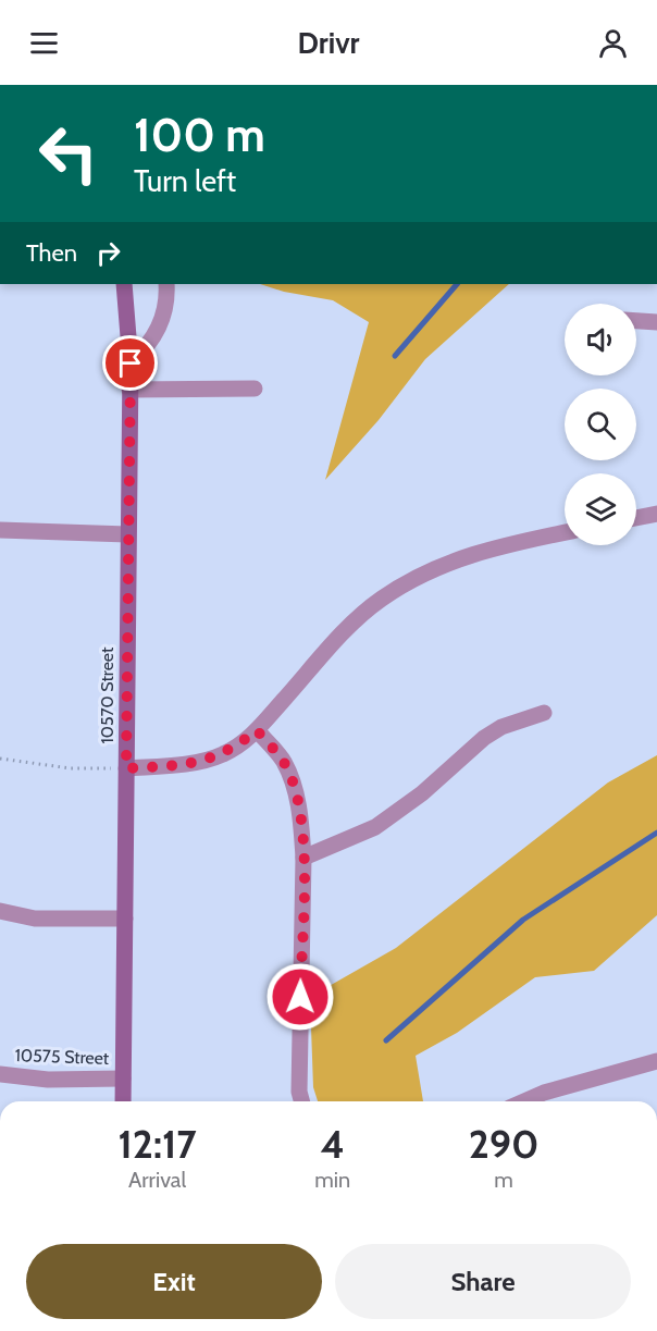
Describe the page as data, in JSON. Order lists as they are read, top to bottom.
{
  "streets": {
    "street": ["10570 Street", "10575 Street"]
  },
  "crossings": [
    ["10570 Street", "10575 Street"]
  ],
  "page": {
    "header": "Drivr",
    "turn": ["100 m", "Turn left"],
    "then": "Then",
    "eta": [
      "12:17",
      "Arrival",
      "4",
      "min",
      "290",
      "m"
    ],
    "buttons": ["Exit", "Share"]
  }
}
